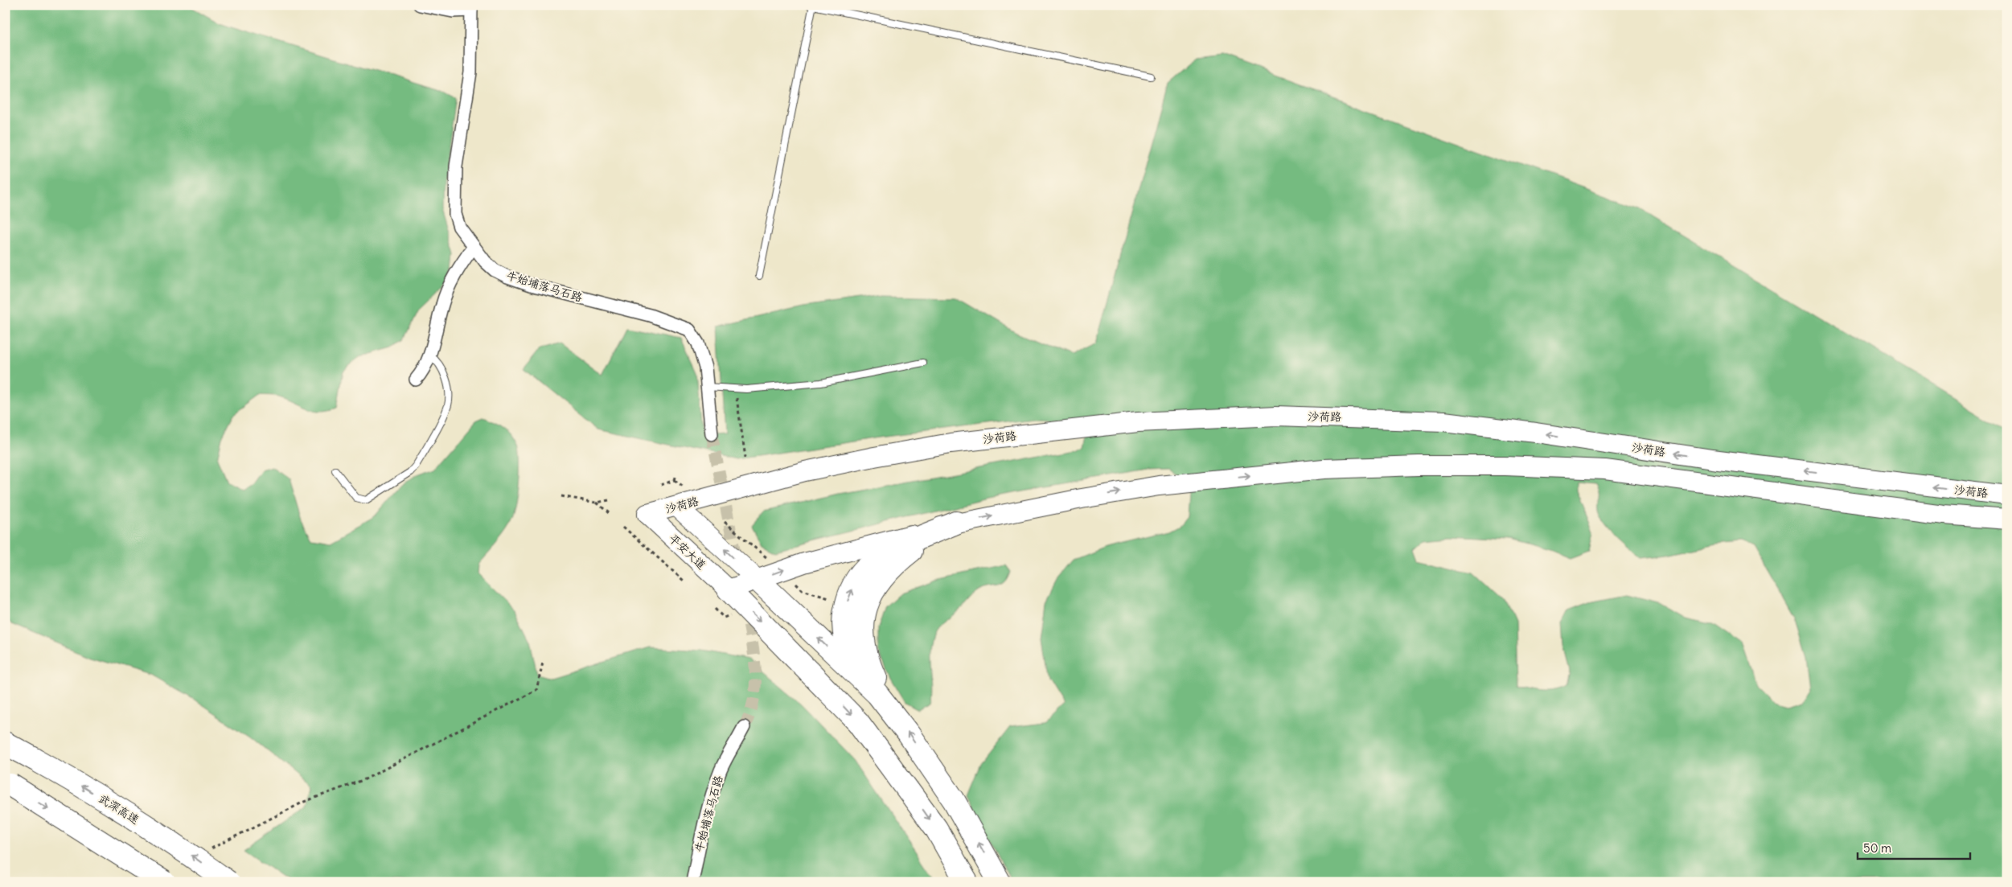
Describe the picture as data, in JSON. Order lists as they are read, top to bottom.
{
  "streets": {
    "highway": ["武深高速"],
    "main road": ["沙荷路", "平安大道"],
    "street": ["牛始埔落马石路"]
  },
  "crossings": [
    ["沙荷路", "平安大道"]
  ],
  "scale_bar": "50 m"
}
